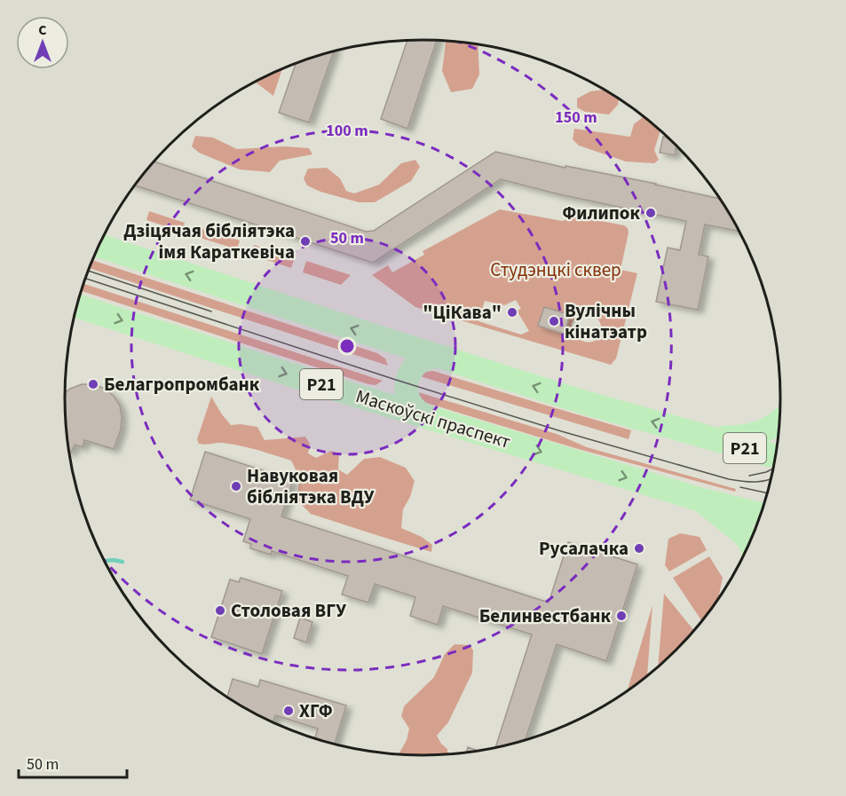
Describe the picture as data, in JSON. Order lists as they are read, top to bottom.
{
  "streets": {
    "main road": ["Р21", "Маскоўскі праспект"]
  },
  "parks": ["Студэнцкі сквер"],
  "places": [
    "Филипок",
    "Дзіцячая бібліятэка імя Караткевіча",
    "\"ЦіКава\"",
    "Вулічны кінатэатр",
    "Белагропромбанк",
    "Навуковая бібліятэка ВДУ",
    "Русалачка",
    "Столовая ВГУ",
    "Белинвестбанк",
    "ХГФ"
  ],
  "scale_bar": "50 m",
  "north": "top",
  "rings": ["150 m", "100 m", "50 m"]
}
